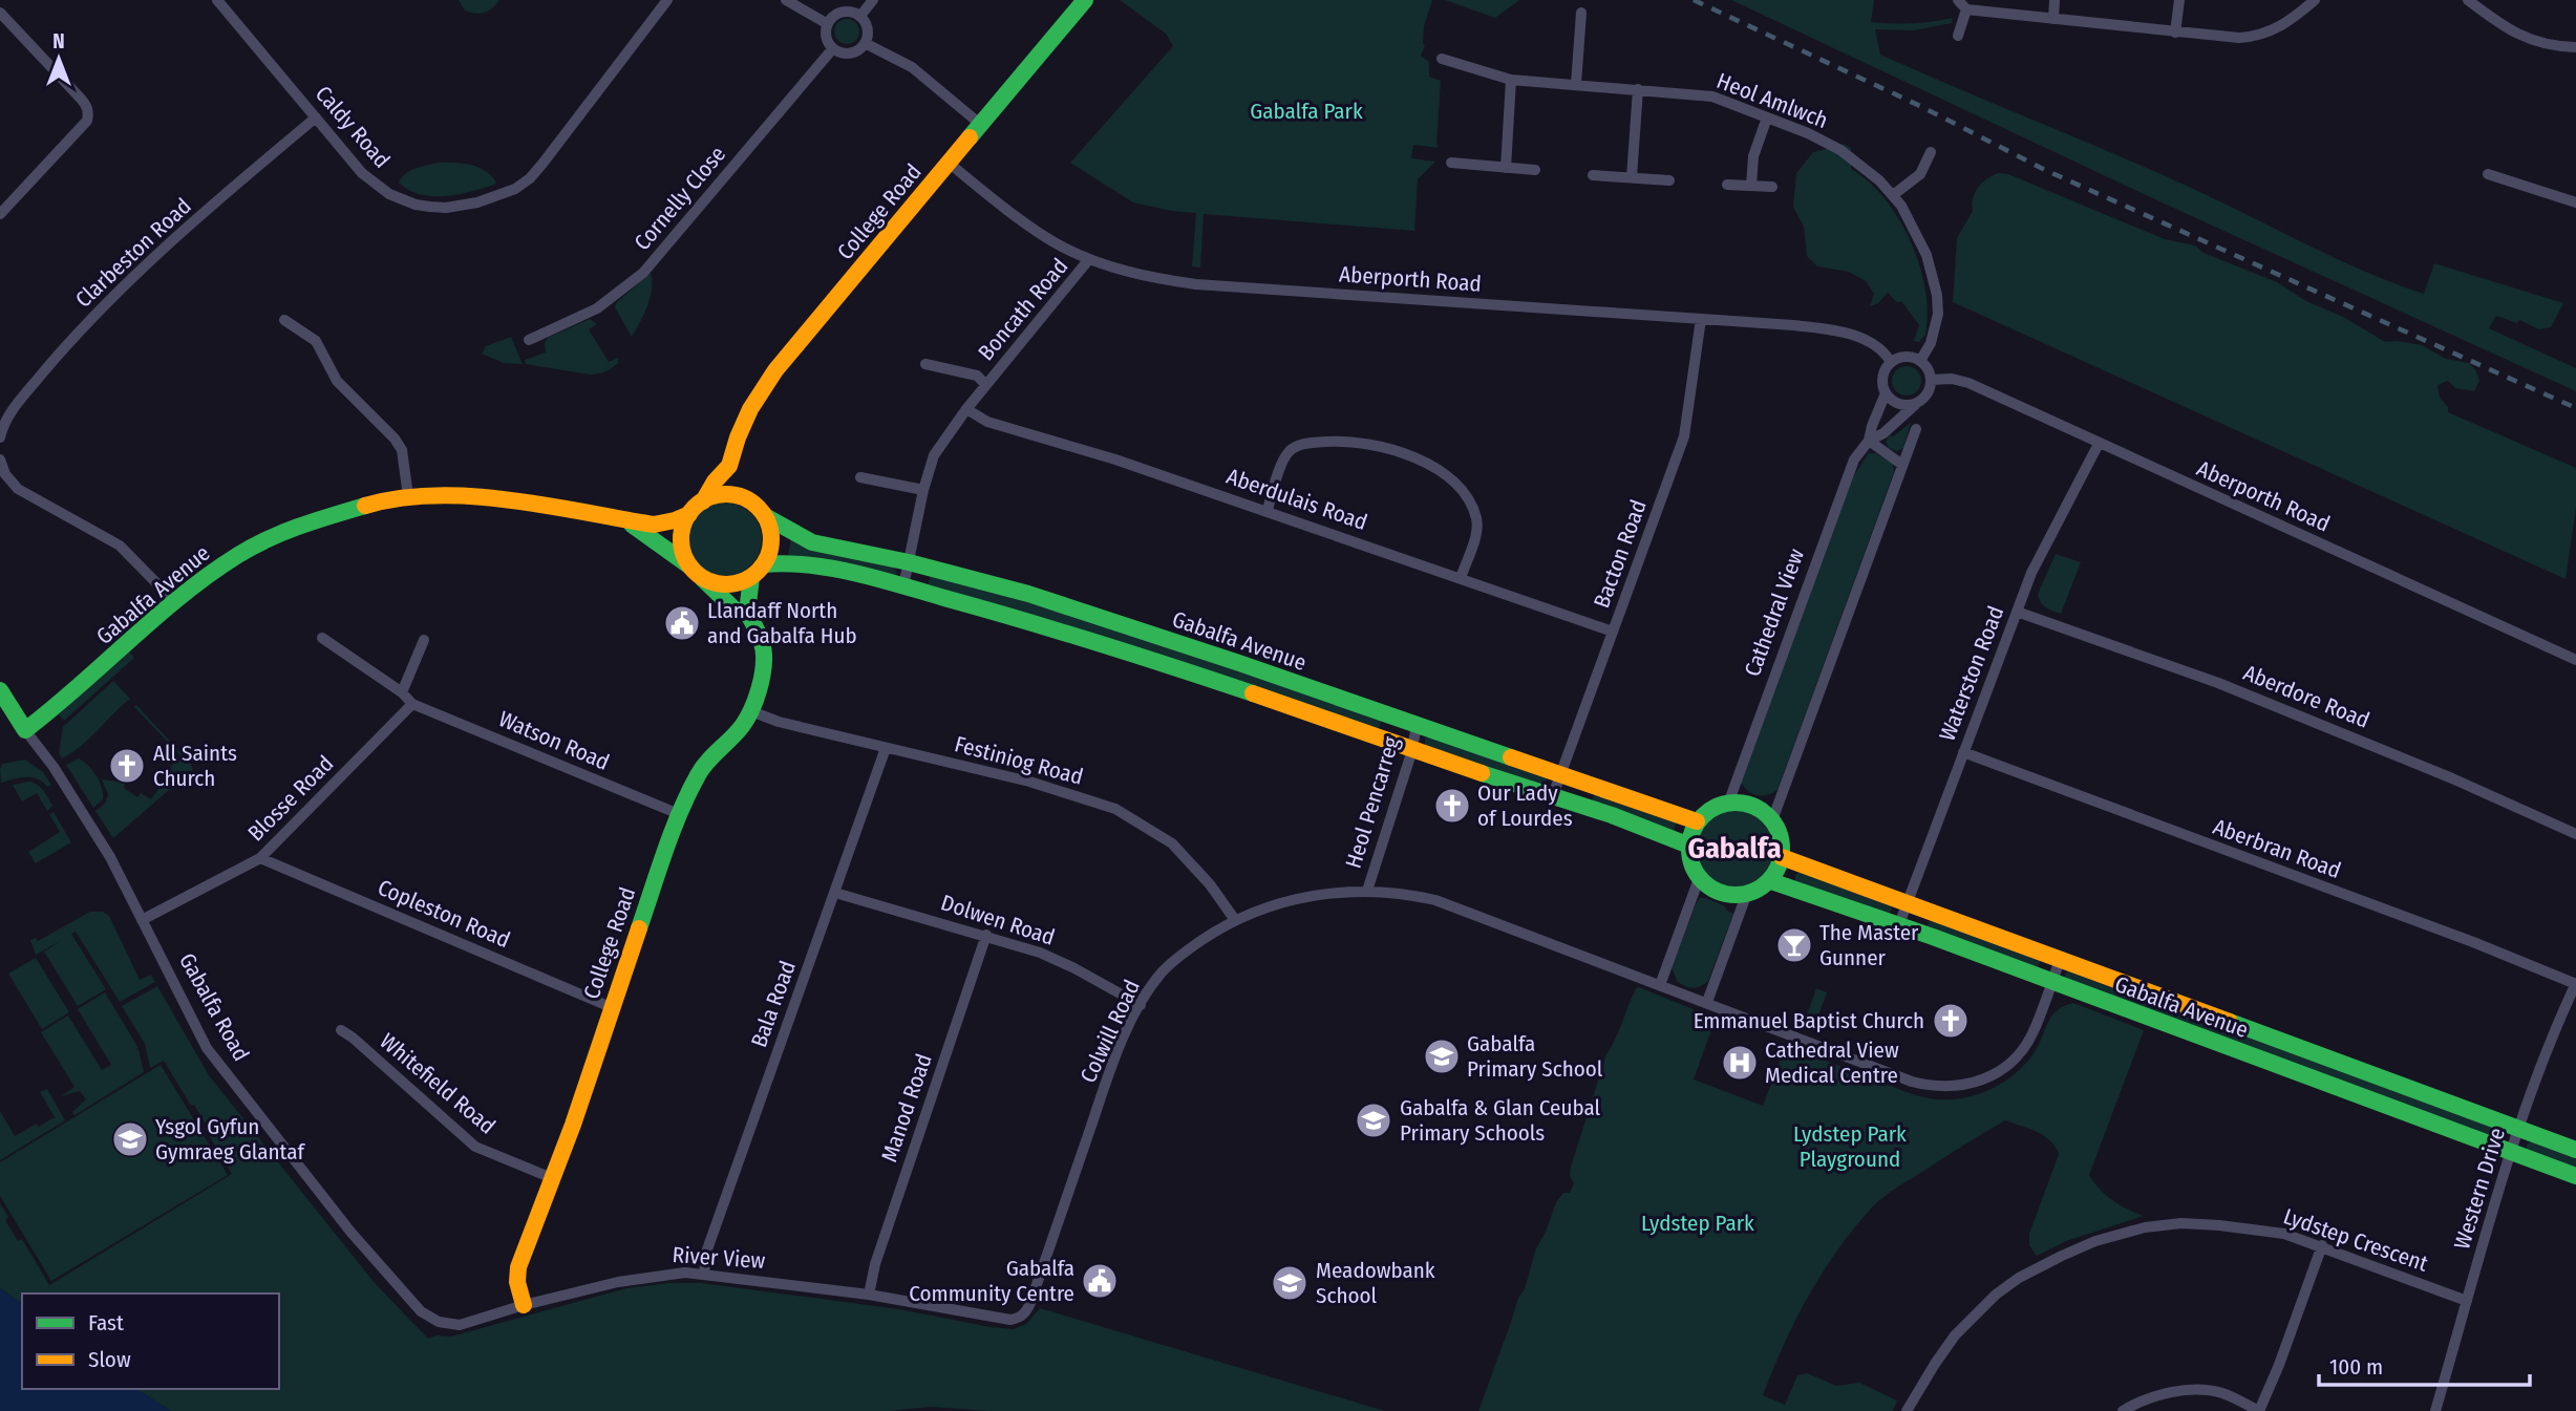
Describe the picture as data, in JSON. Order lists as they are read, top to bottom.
{
  "streets": {
    "street": [
      "Heol Amlwch",
      "Caldy Road",
      "Cornelly Close",
      "College Road",
      "Clarbeston Road",
      "Aberporth Road",
      "Boncath Road",
      "Aberdulais Road",
      "Bacton Road",
      "Gabalfa Avenue",
      "Cathedral View",
      "Waterston Road",
      "Aberdore Road",
      "Watson Road",
      "Festiniog Road",
      "Blosse Road",
      "Heol Pencarreg",
      "Aberbran Road",
      "Copleston Road",
      "Dolwen Road",
      "Bala Road",
      "Gabalfa Road",
      "Colwill Road",
      "Whitefield Road",
      "Manod Road",
      "Western Drive",
      "Lydstep Crescent",
      "River View"
    ]
  },
  "crossings": [
    ["Heol Amlwch", "Aberporth Road"],
    ["Heol Amlwch", "Cathedral View"],
    ["Caldy Road", "Clarbeston Road"],
    ["College Road", "Aberporth Road"],
    ["College Road", "Gabalfa Avenue"],
    ["College Road", "Watson Road"],
    ["College Road", "Festiniog Road"],
    ["College Road", "Copleston Road"],
    ["College Road", "Whitefield Road"],
    ["College Road", "River View"],
    ["Aberporth Road", "Boncath Road"],
    ["Aberporth Road", "Bacton Road"],
    ["Aberporth Road", "Cathedral View"],
    ["Aberporth Road", "Waterston Road"],
    ["Boncath Road", "Aberdulais Road"],
    ["Boncath Road", "Gabalfa Avenue"],
    ["Aberdulais Road", "Bacton Road"],
    ["Bacton Road", "Gabalfa Avenue"],
    ["Gabalfa Avenue", "Cathedral View"],
    ["Gabalfa Avenue", "Waterston Road"],
    ["Gabalfa Avenue", "Heol Pencarreg"],
    ["Gabalfa Avenue", "Gabalfa Road"],
    ["Gabalfa Avenue", "Colwill Road"],
    ["Gabalfa Avenue", "Western Drive"],
    ["Waterston Road", "Aberdore Road"],
    ["Waterston Road", "Aberbran Road"],
    ["Watson Road", "Blosse Road"],
    ["Festiniog Road", "Bala Road"],
    ["Festiniog Road", "Colwill Road"],
    ["Blosse Road", "Copleston Road"],
    ["Blosse Road", "Gabalfa Road"],
    ["Heol Pencarreg", "Colwill Road"],
    ["Aberbran Road", "Western Drive"],
    ["Dolwen Road", "Bala Road"],
    ["Dolwen Road", "Colwill Road"],
    ["Dolwen Road", "Manod Road"],
    ["Bala Road", "River View"],
    ["Gabalfa Road", "River View"],
    ["Colwill Road", "River View"],
    ["Manod Road", "River View"],
    ["Western Drive", "Lydstep Crescent"]
  ],
  "districts": ["Gabalfa"],
  "parks": ["Gabalfa Park", "Lydstep Park Playground", "Lydstep Park"],
  "places": {
    "public building": ["Llandaff North and Gabalfa Hub", "Gabalfa Community Centre"],
    "church": ["All Saints Church", "Our Lady of Lourdes", "Emmanuel Baptist Church"],
    "bar": ["The Master Gunner"],
    "school or university": [
      "Gabalfa Primary School",
      "Gabalfa & Glan Ceubal Primary Schools",
      "Ysgol Gyfun Gymraeg Glantaf",
      "Meadowbank School"
    ],
    "hospital": ["Cathedral View Medical Centre"]
  },
  "legend": ["Fast", "Slow"],
  "scale_bar": "100 m",
  "north": "top"
}
